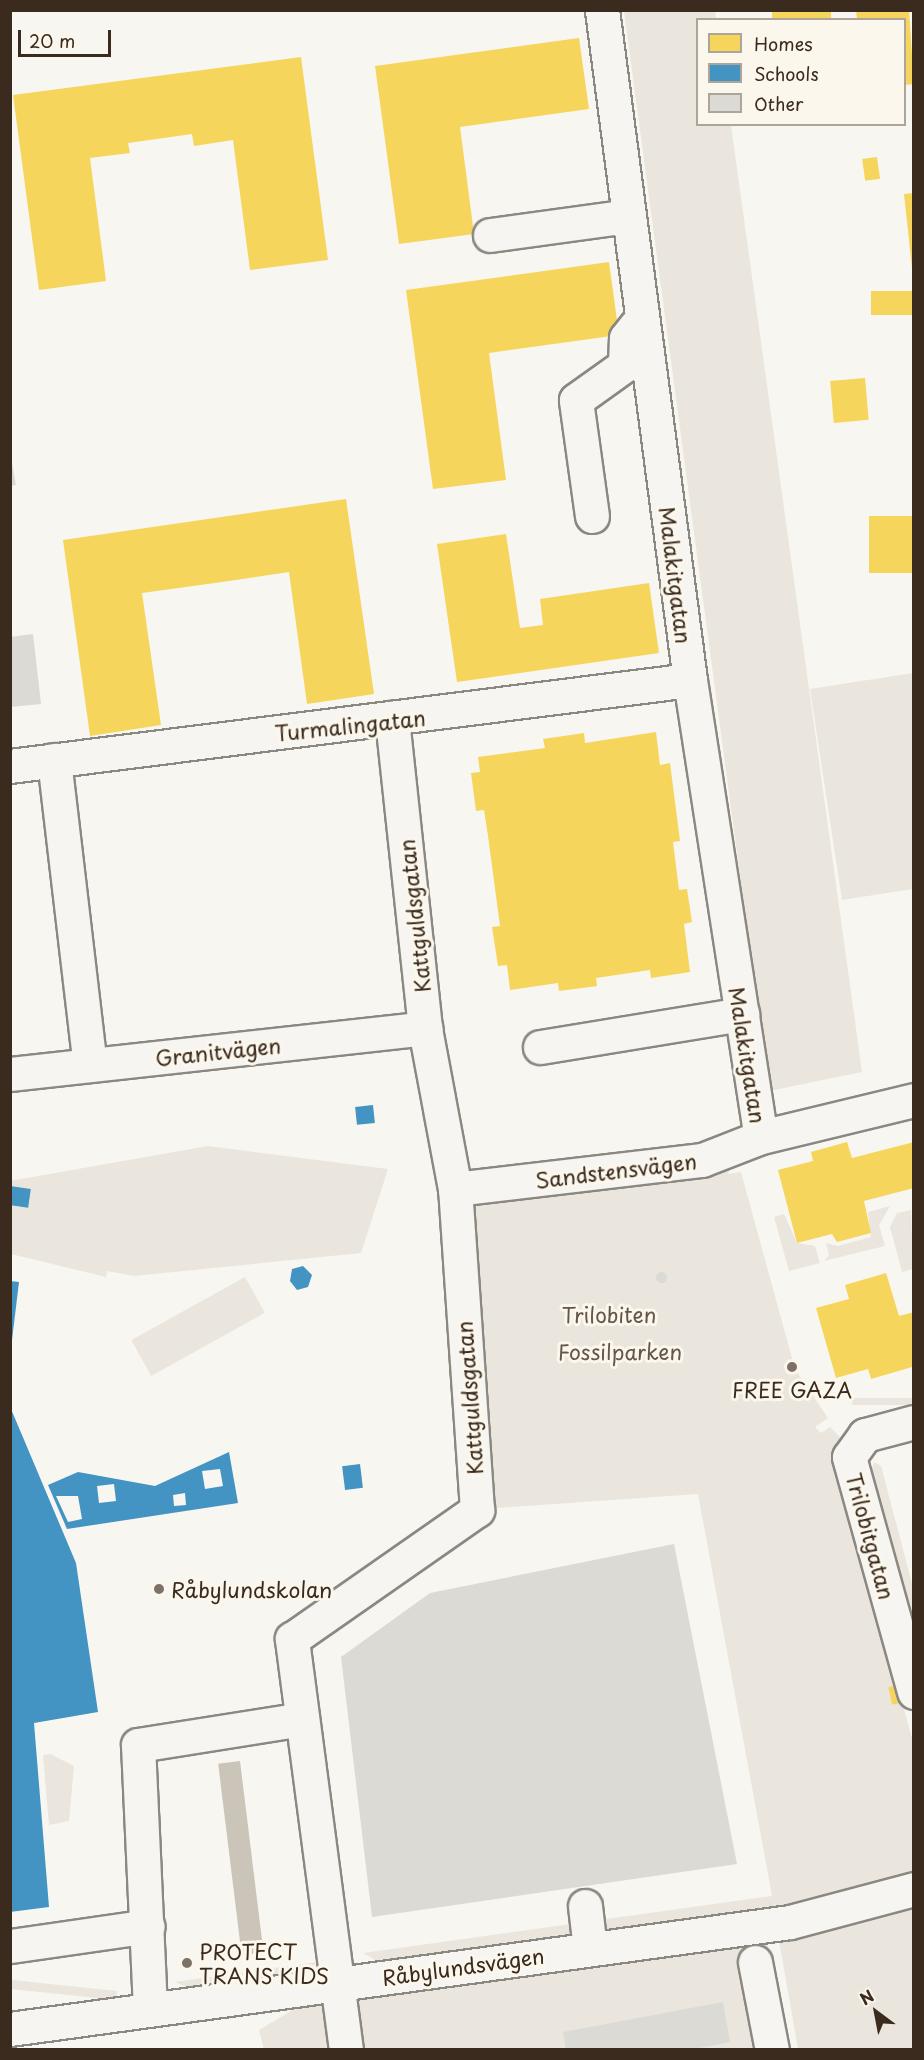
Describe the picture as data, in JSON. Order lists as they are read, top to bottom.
{
  "streets": {
    "street": [
      "Malakitgatan",
      "Turmalingatan",
      "Kattguldsgatan",
      "Granitvägen",
      "Sandstensvägen",
      "Trilobitgatan",
      "Råbylundsvägen"
    ]
  },
  "crossings": [
    ["Malakitgatan", "Turmalingatan"],
    ["Malakitgatan", "Sandstensvägen"],
    ["Turmalingatan", "Kattguldsgatan"],
    ["Kattguldsgatan", "Granitvägen"],
    ["Kattguldsgatan", "Sandstensvägen"],
    ["Kattguldsgatan", "Råbylundsvägen"]
  ],
  "parks": ["Trilobiten", "Fossilparken"],
  "places": ["FREE GAZA", "Råbylundskolan", "PROTECT TRANS KIDS"],
  "legend": ["Homes", "Schools", "Other"],
  "scale_bar": "20 m",
  "north": "top left"
}
